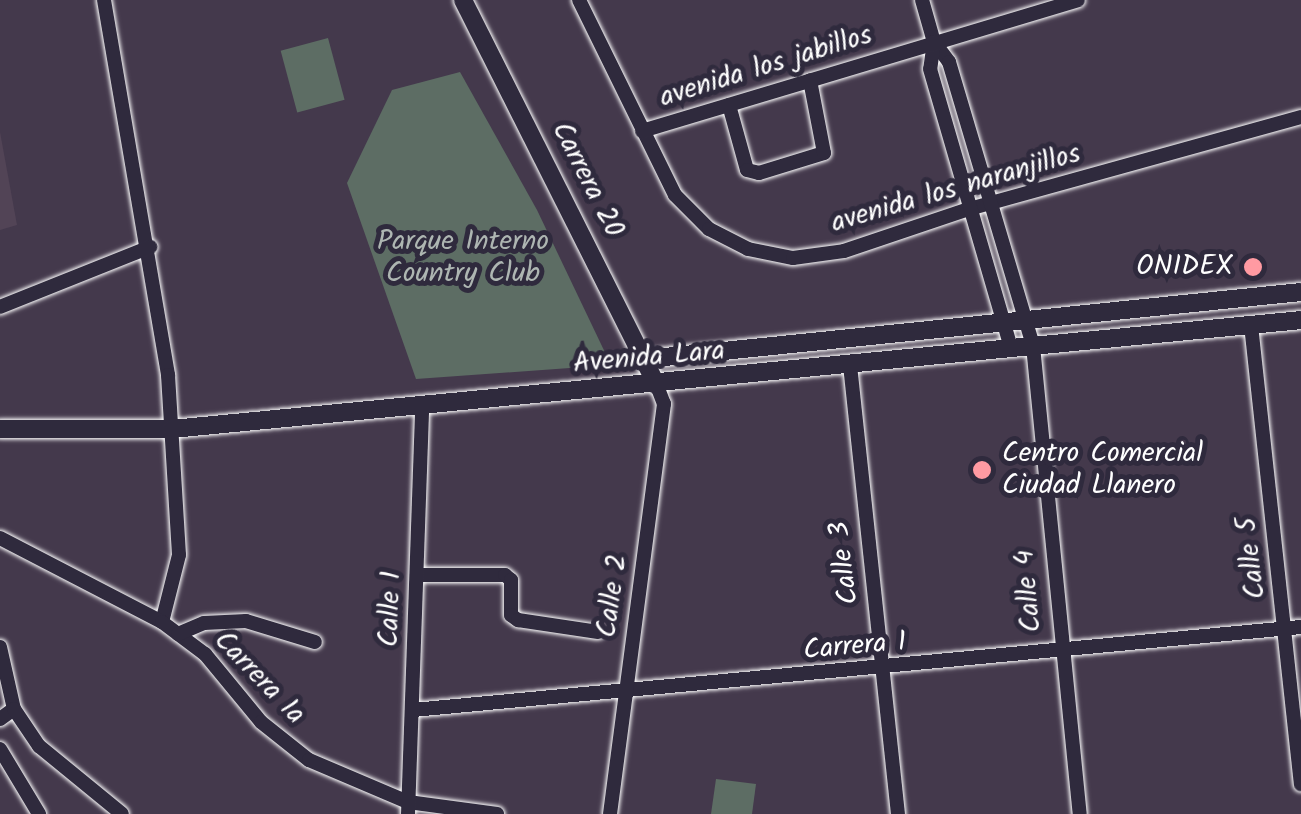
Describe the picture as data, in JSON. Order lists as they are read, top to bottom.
{
  "streets": {
    "street": [
      "avenida los jabillos",
      "Carrera 20",
      "avenida los naranjillos",
      "Avenida Lara",
      "Calle 5",
      "Calle 3",
      "Calle 4",
      "Calle 2",
      "Calle 1",
      "Carrera 1",
      "Carrera 1a"
    ]
  },
  "crossings": [
    ["avenida los jabillos", "avenida los naranjillos"],
    ["avenida los jabillos", "Calle 4"],
    ["Carrera 20", "Avenida Lara"],
    ["Carrera 20", "Calle 2"],
    ["avenida los naranjillos", "Calle 4"],
    ["Avenida Lara", "Calle 5"],
    ["Avenida Lara", "Calle 3"],
    ["Avenida Lara", "Calle 4"],
    ["Avenida Lara", "Calle 2"],
    ["Avenida Lara", "Calle 1"],
    ["Calle 5", "Carrera 1"],
    ["Calle 3", "Carrera 1"],
    ["Calle 4", "Carrera 1"],
    ["Calle 2", "Carrera 1"],
    ["Calle 1", "Carrera 1"],
    ["Calle 1", "Carrera 1a"]
  ],
  "parks": ["Parque Interno Country Club"],
  "places": ["ONIDEX", "Centro Comercial Ciudad Llanero"]
}
